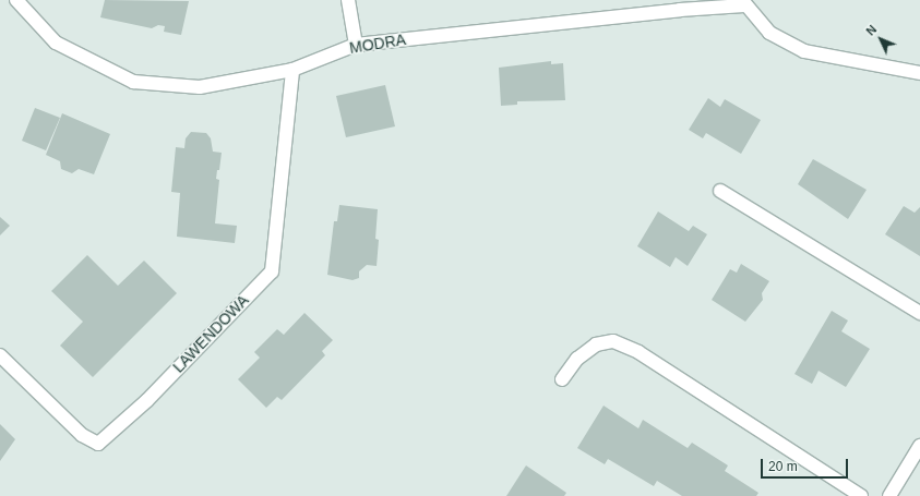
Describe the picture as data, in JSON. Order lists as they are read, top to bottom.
{
  "streets": {
    "street": ["MODRA", "LAWENDOWA"]
  },
  "crossings": [
    ["MODRA", "LAWENDOWA"]
  ],
  "scale_bar": "20 m",
  "north": "top left"
}
